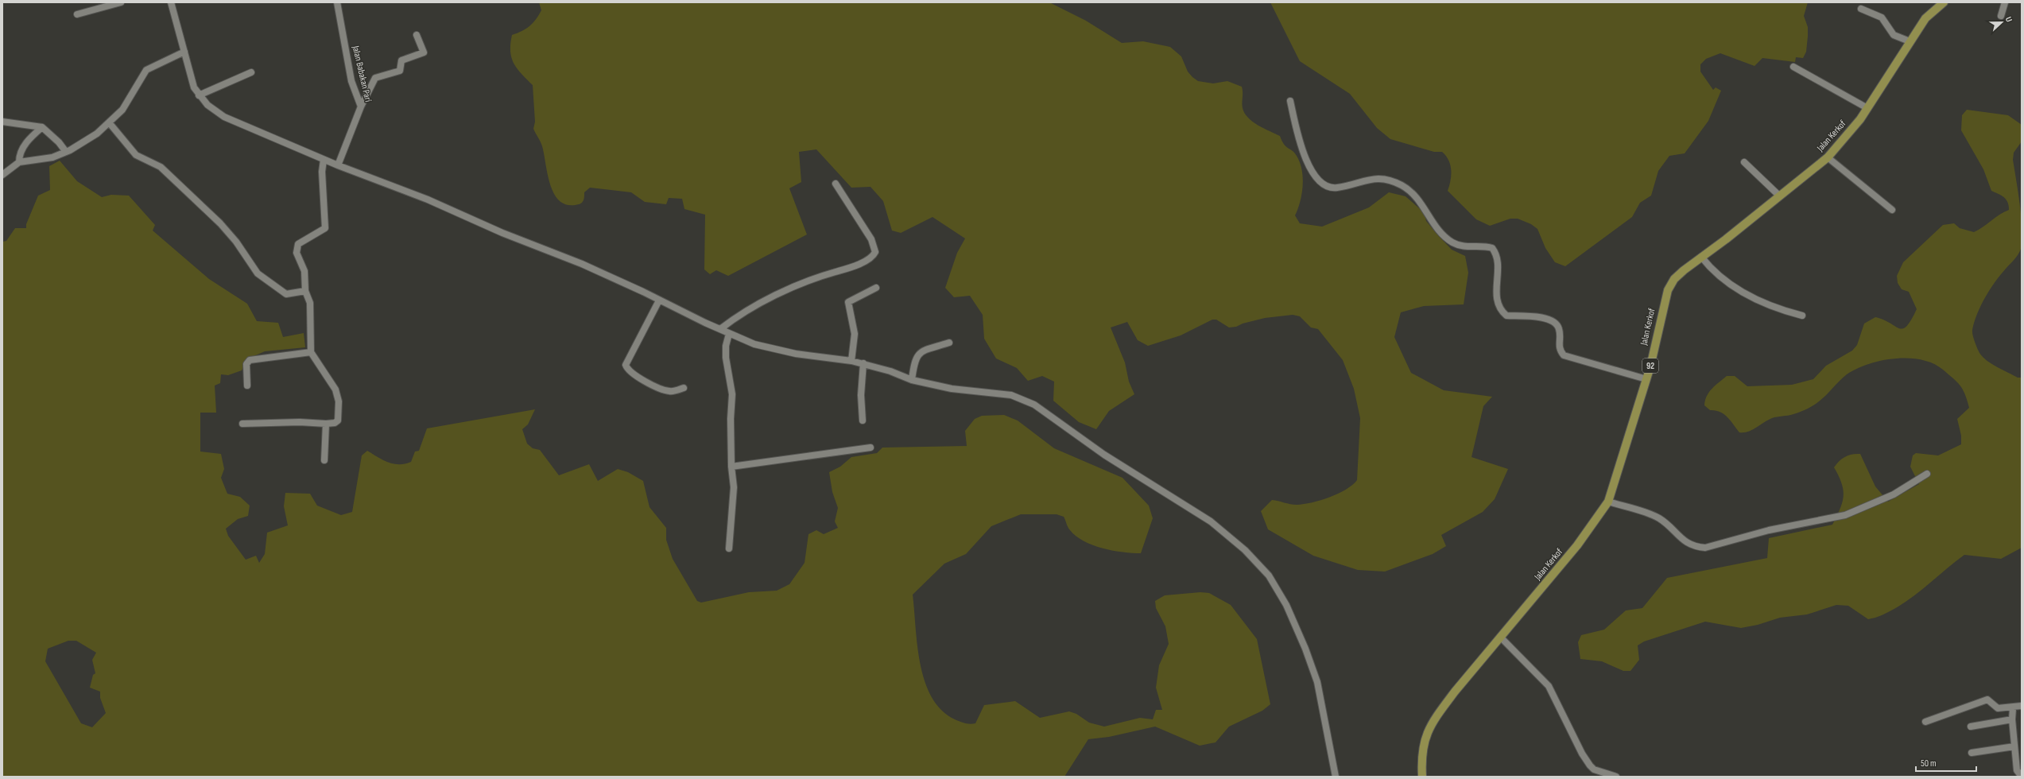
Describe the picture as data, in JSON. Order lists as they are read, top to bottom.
{
  "streets": {
    "main road": ["Jalan Kerkof", "92"],
    "street": ["Jalan Babakan Pari"]
  },
  "scale_bar": "50 m",
  "north": "right"
}
